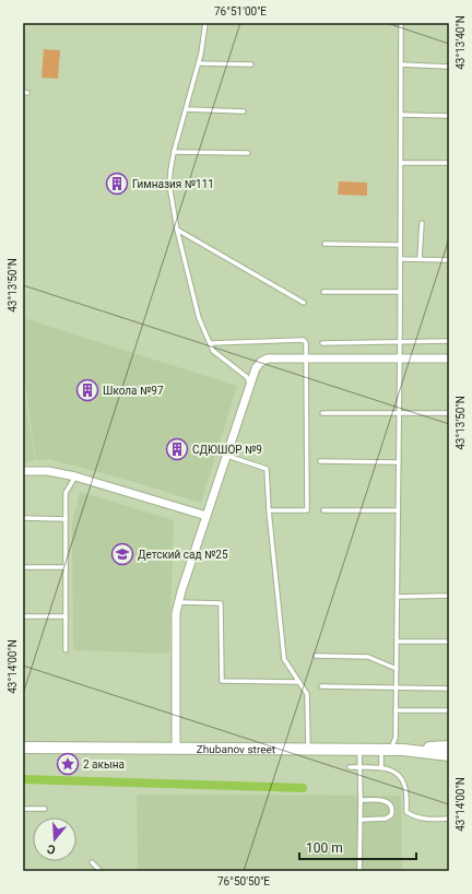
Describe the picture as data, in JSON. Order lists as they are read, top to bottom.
{
  "streets": {
    "main road": ["Zhubanov street"]
  },
  "places": {
    "building": ["Гимназия №111", "Школа №97", "СДЮШОР №9"],
    "school or university": ["Детский сад №25"],
    "place": ["2 акына"]
  },
  "scale_bar": "100 m",
  "north": "bottom",
  "coordinates": [
    "76°51'00\"E",
    "43°13'40\"N",
    "43°13'50\"N",
    "43°14'00\"N",
    "76°50'50\"E"
  ]
}
